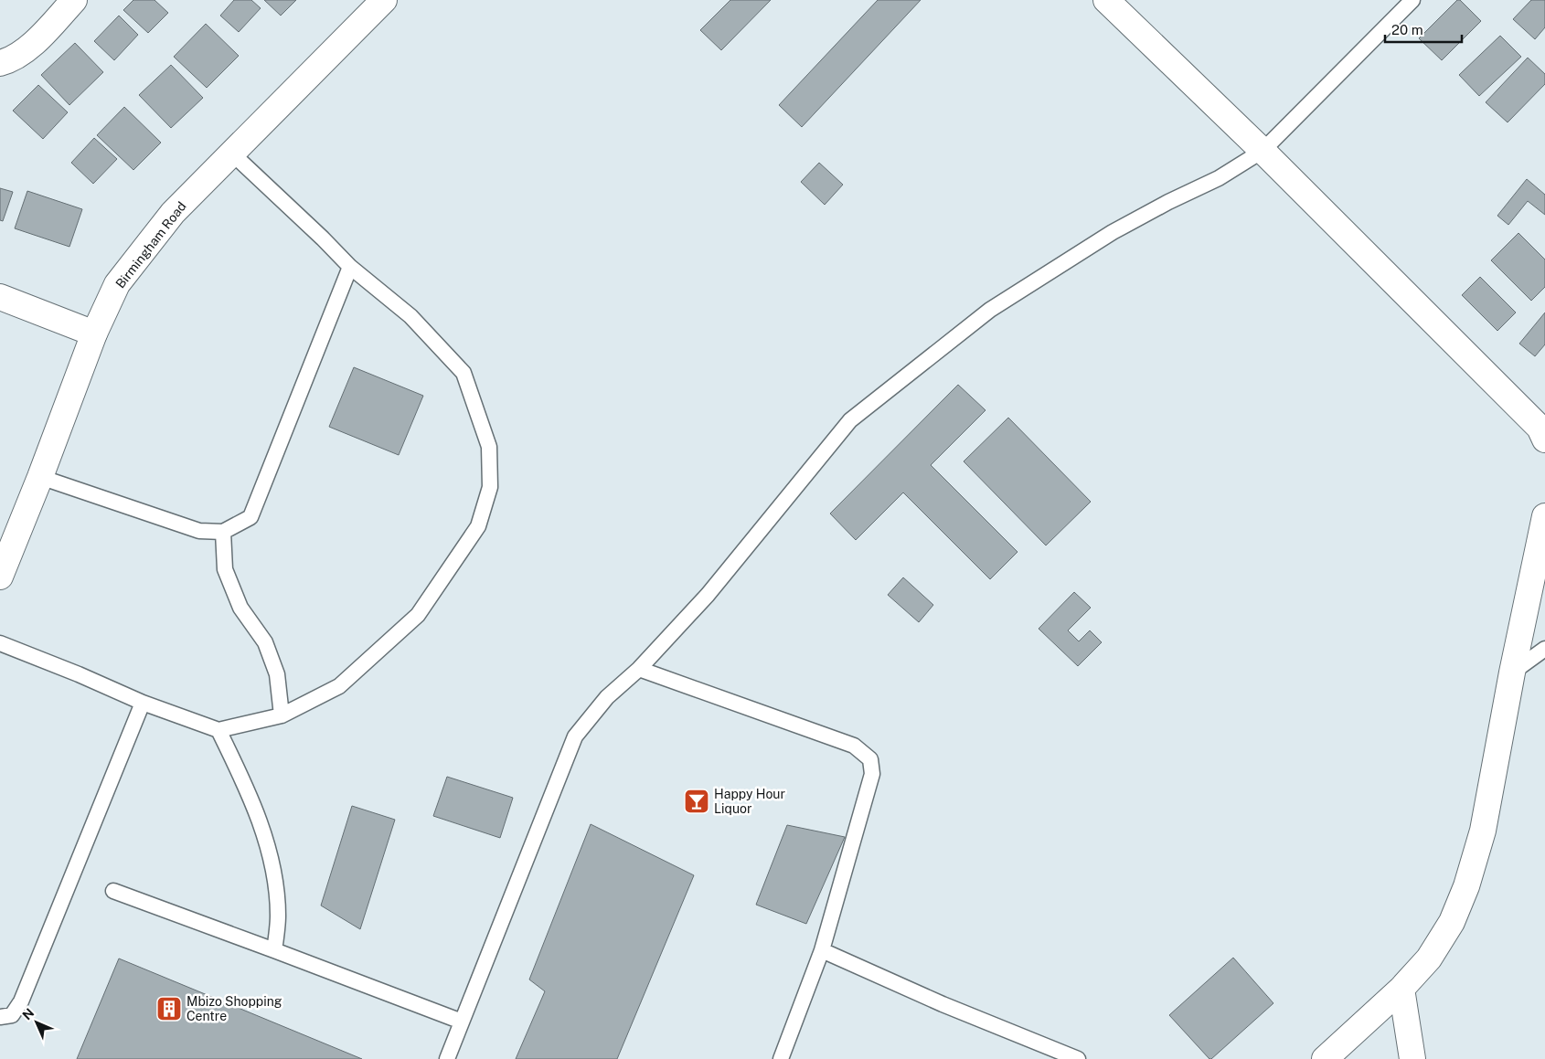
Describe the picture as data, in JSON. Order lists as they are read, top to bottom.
{
  "streets": {
    "street": ["Birmingham Road"]
  },
  "places": {
    "bar": ["Happy Hour Liquor"],
    "building": ["Mbizo Shopping Centre"]
  },
  "scale_bar": "20 m",
  "north": "top left"
}
